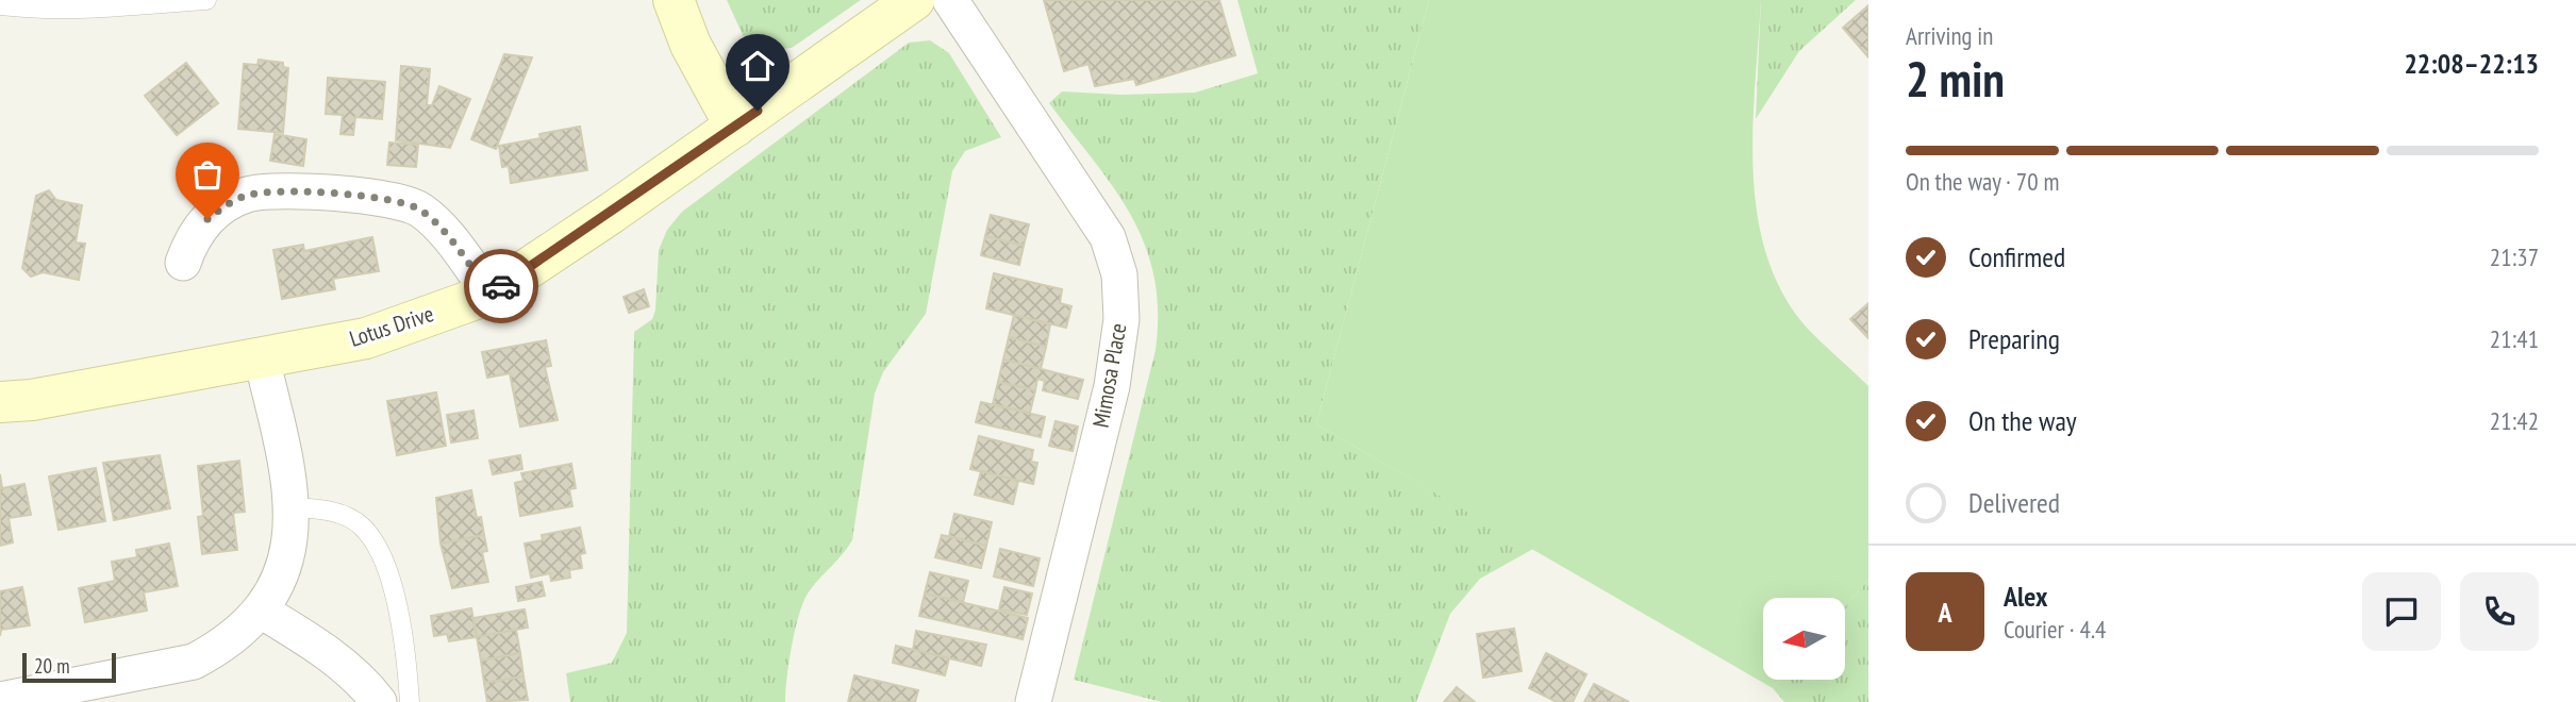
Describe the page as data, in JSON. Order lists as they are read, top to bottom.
{
  "streets": {
    "street": ["Lotus Drive", "Mimosa Place"]
  },
  "scale_bar": "20 m",
  "north": "left",
  "page": {
    "heading": ["2 min", "Arriving in", "22:08–22:13"],
    "panel": ["Alex", "Courier · 4.4"],
    "bar": "On the way · 70 m",
    "list": [
      ["Confirmed", "21:37"],
      ["Preparing", "21:41"],
      ["On the way", "21:42"],
      "Delivered"
    ],
    "round": "A",
    "scale": "20 m"
  }
}
